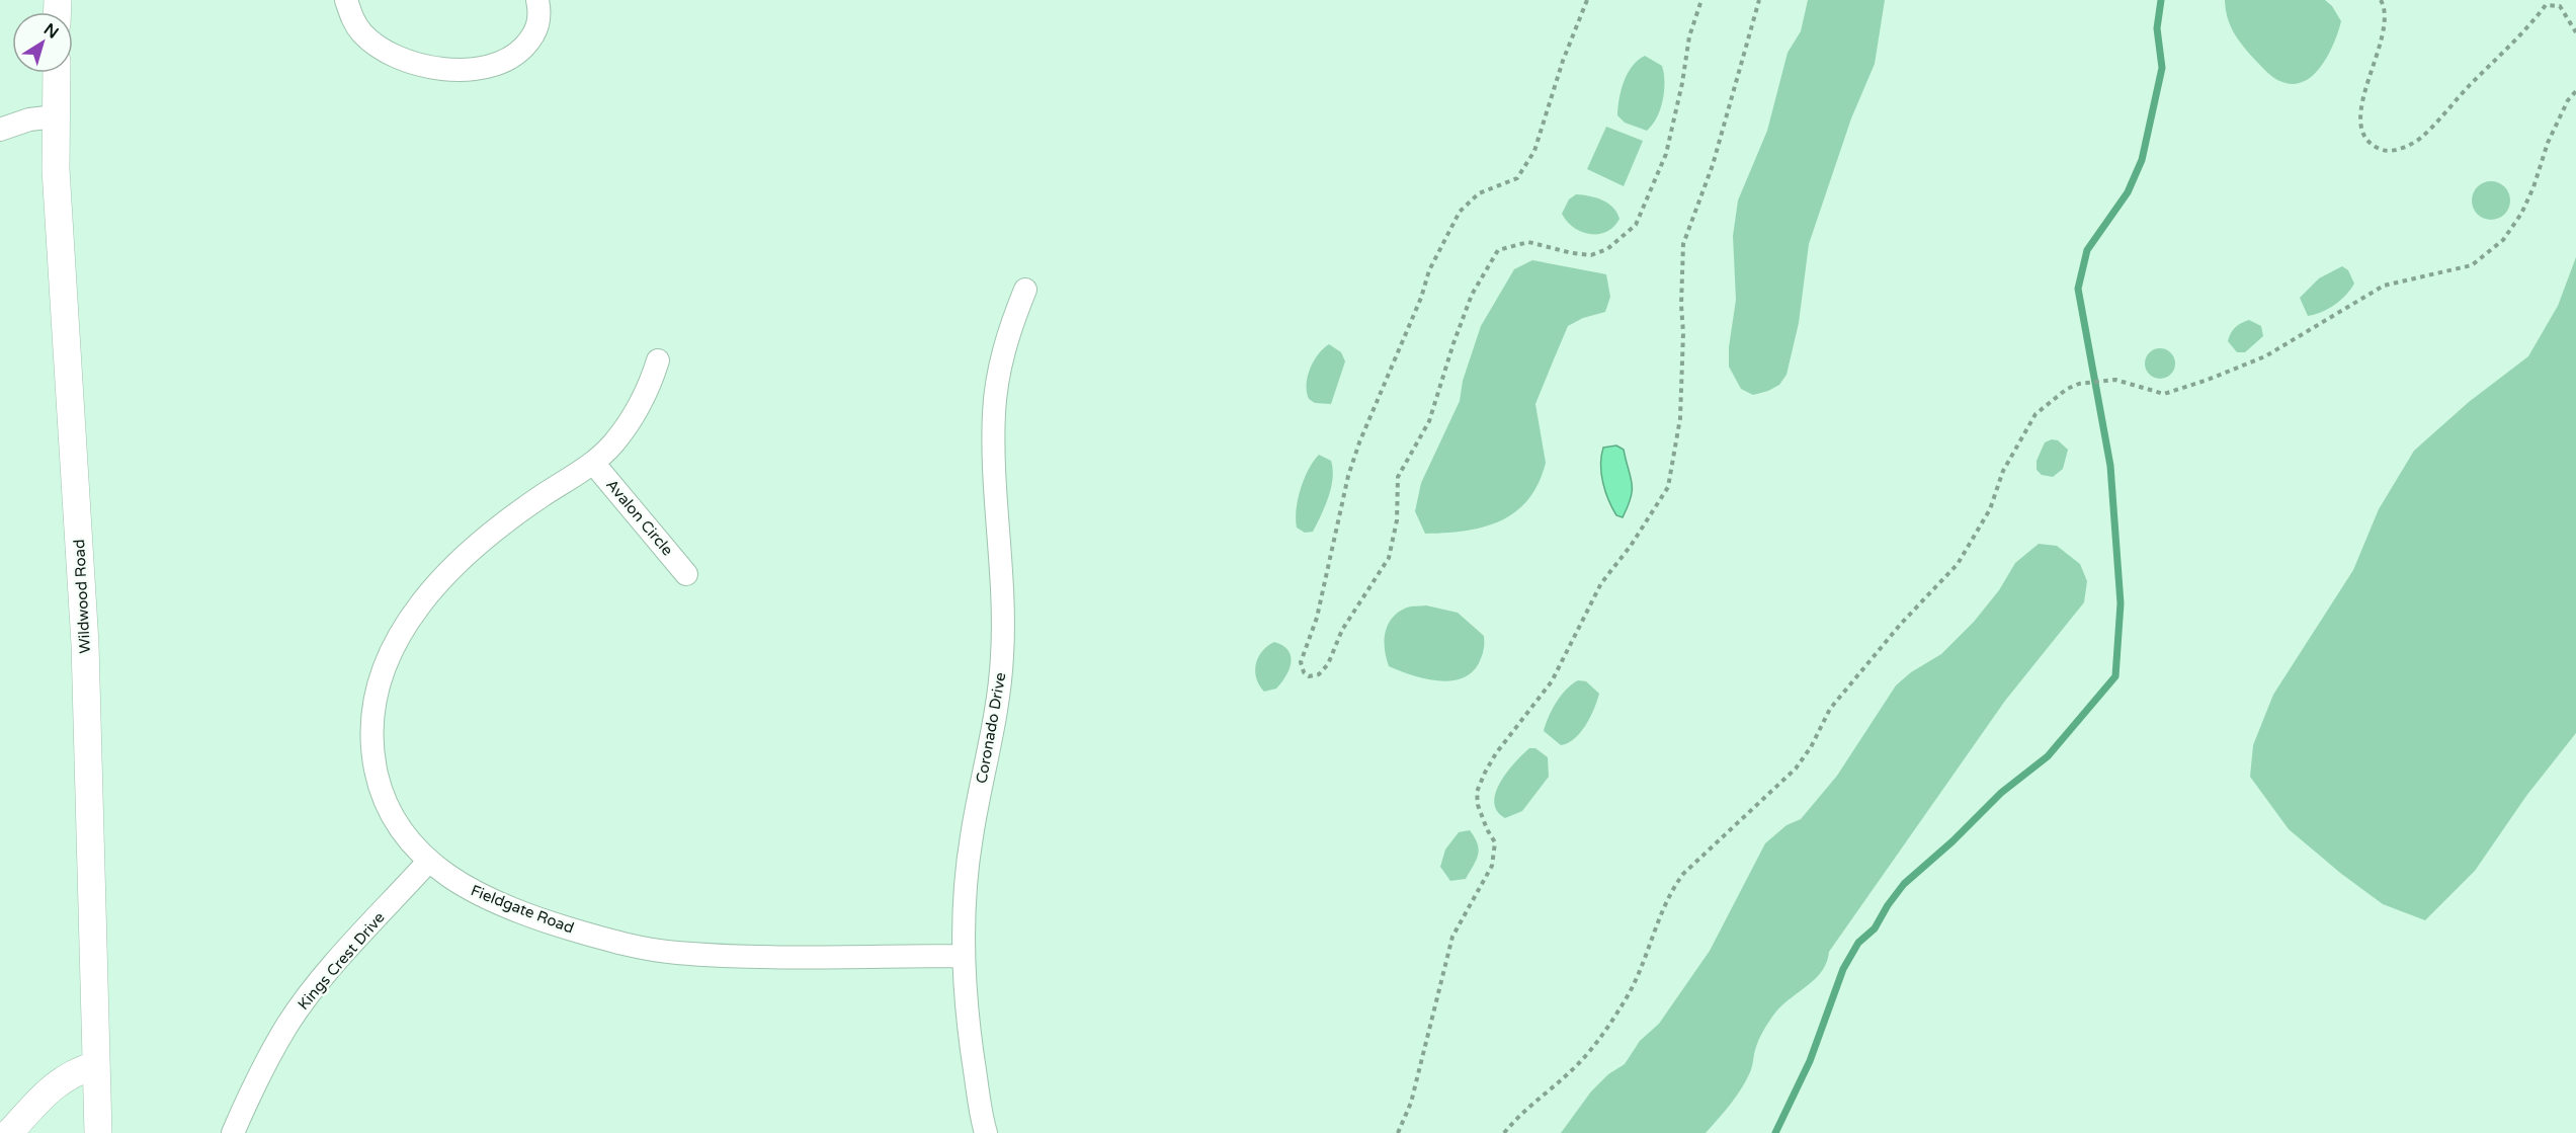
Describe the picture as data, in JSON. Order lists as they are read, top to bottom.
{
  "streets": {
    "street": [
      "Avalon Circle",
      "Wildwood Road",
      "Coronado Drive",
      "Fieldgate Road",
      "Kings Crest Drive"
    ]
  },
  "crossings": [
    ["Avalon Circle", "Fieldgate Road"],
    ["Coronado Drive", "Fieldgate Road"],
    ["Fieldgate Road", "Kings Crest Drive"]
  ],
  "north": "top right"
}
